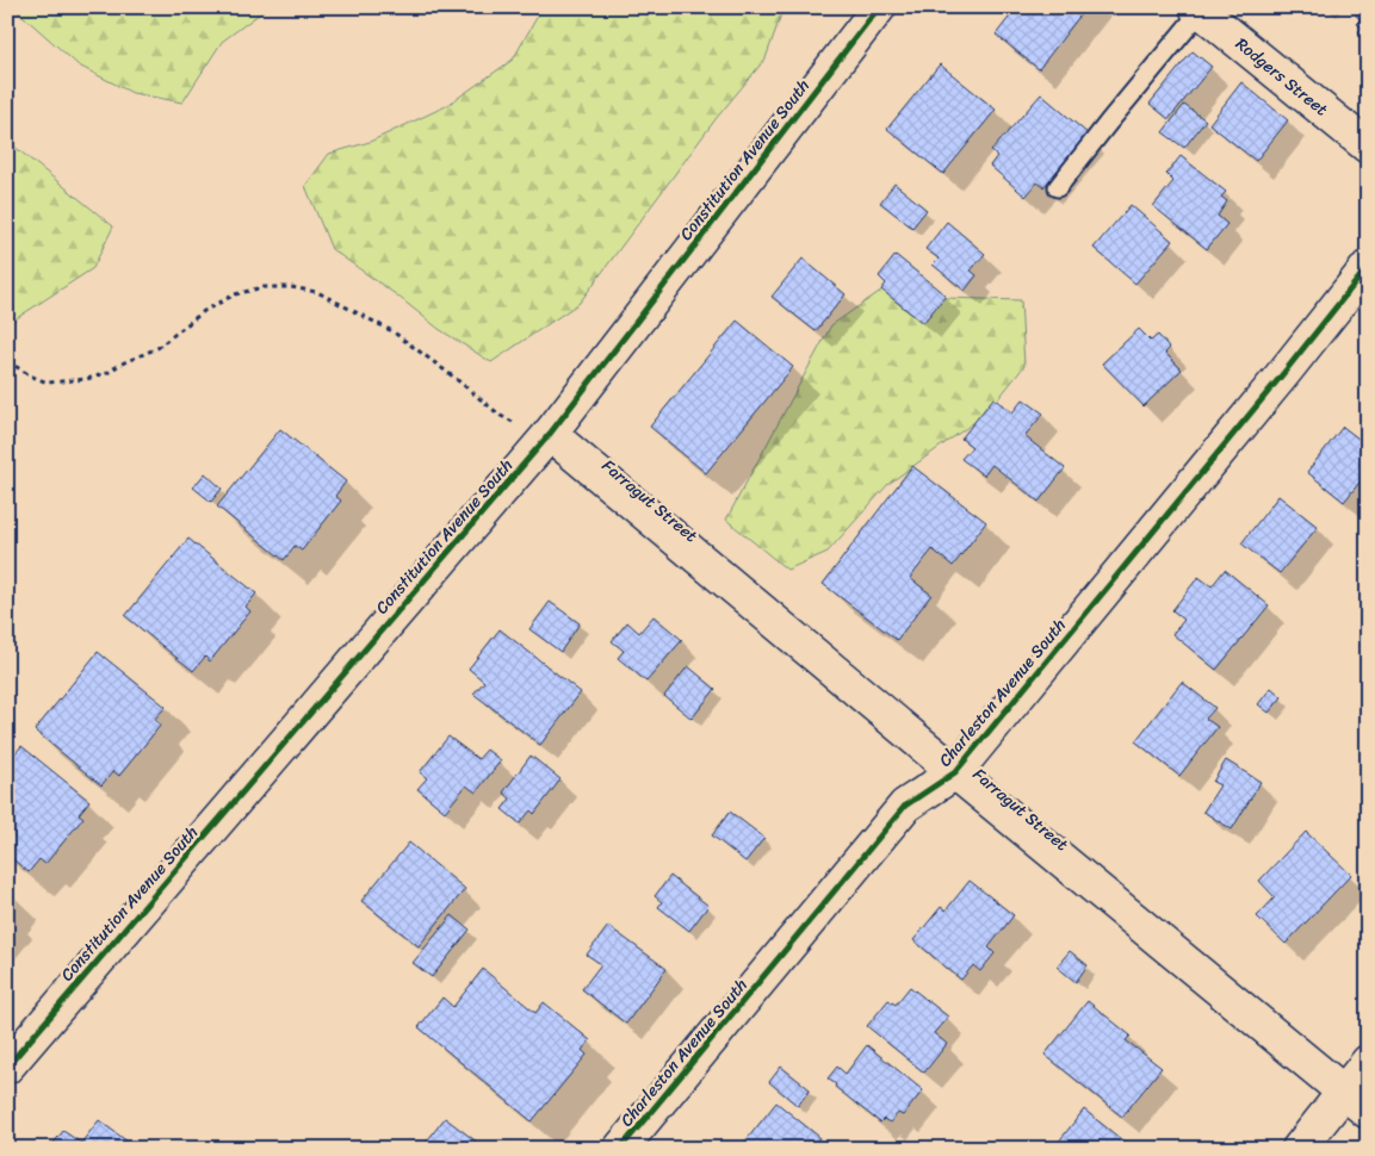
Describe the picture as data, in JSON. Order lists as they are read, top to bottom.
{
  "streets": {
    "street": [
      "Rodgers Street",
      "Constitution Avenue South",
      "Farragut Street",
      "Charleston Avenue South"
    ]
  },
  "crossings": [
    ["Constitution Avenue South", "Farragut Street"],
    ["Farragut Street", "Charleston Avenue South"]
  ]
}
